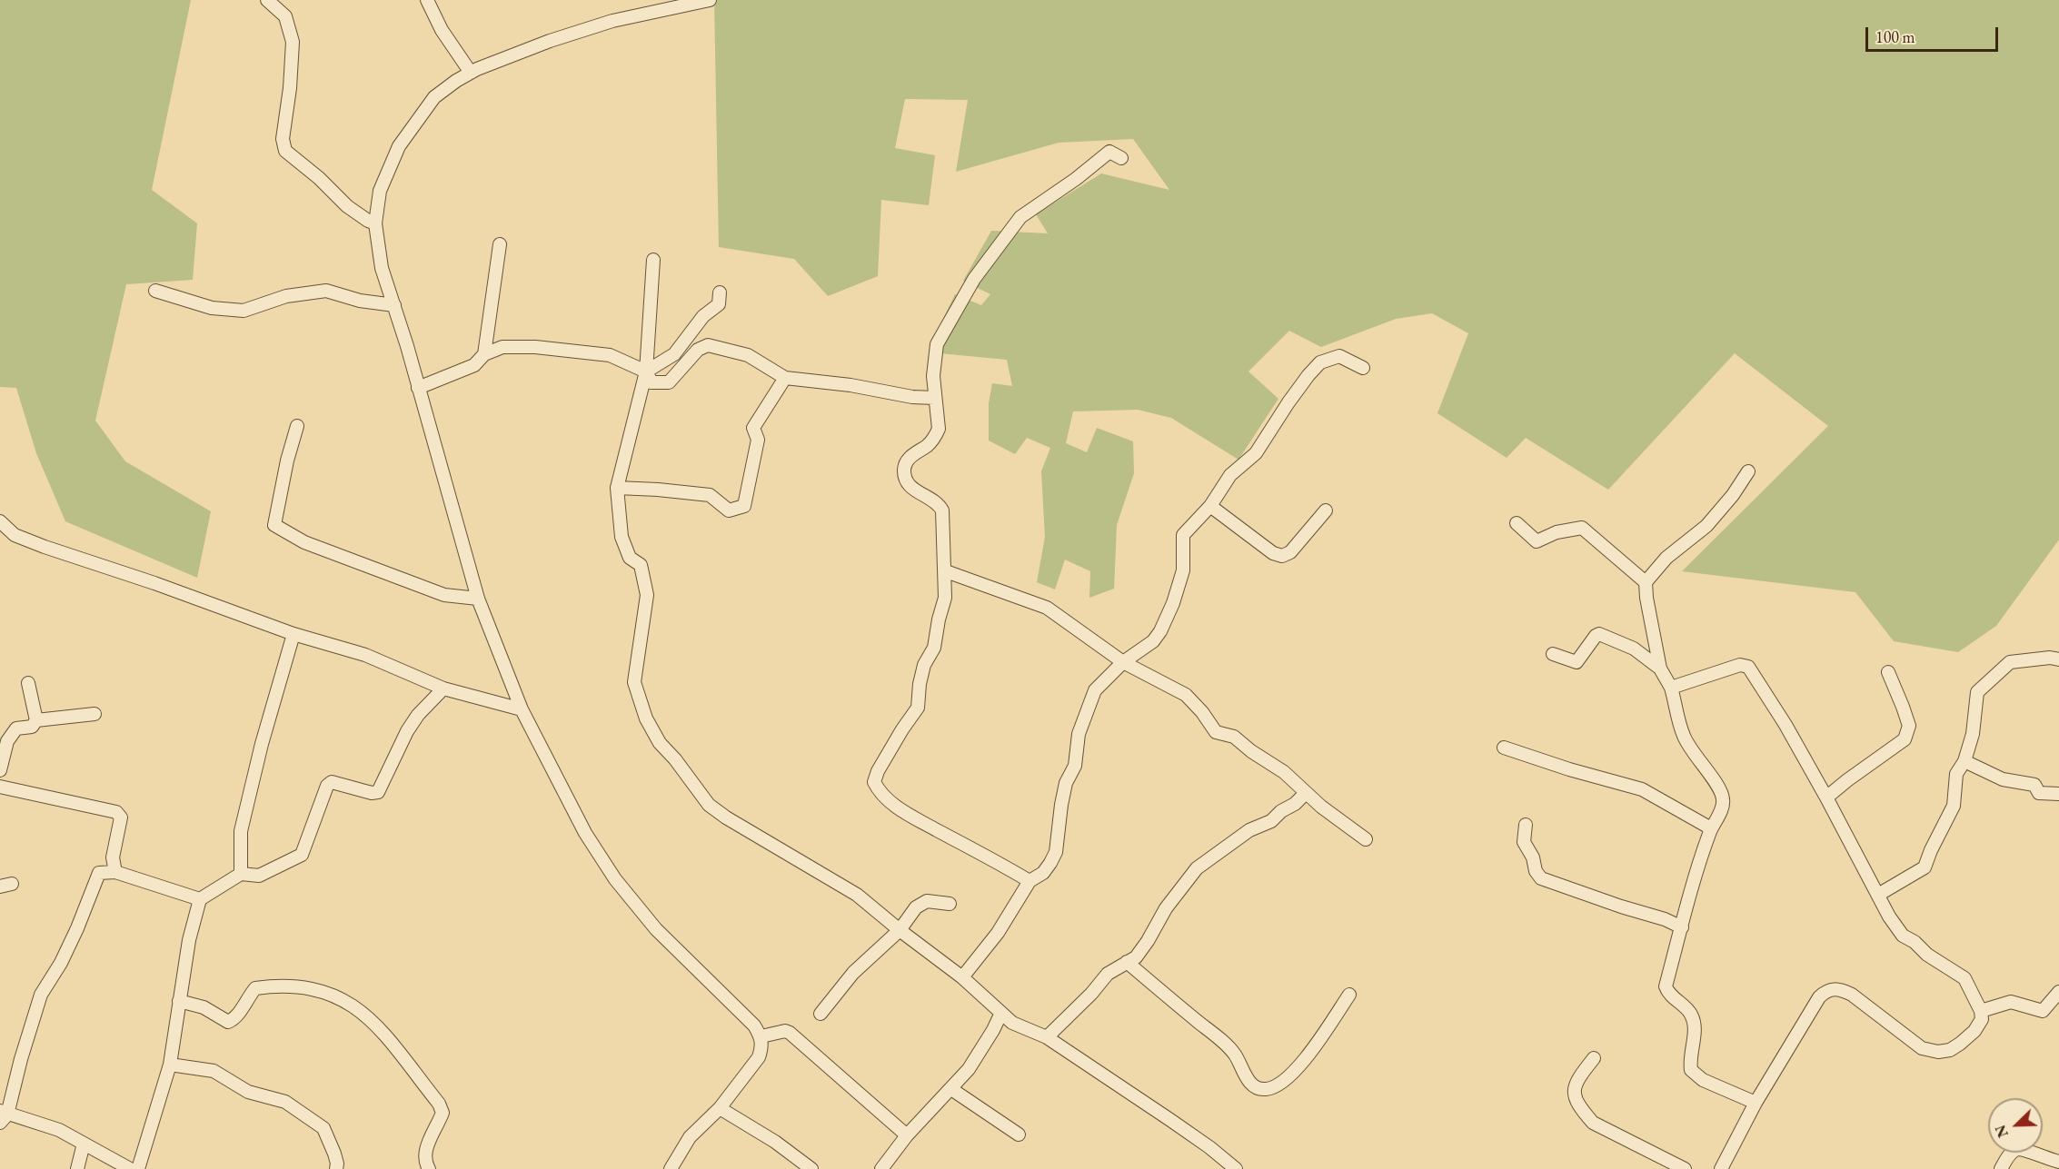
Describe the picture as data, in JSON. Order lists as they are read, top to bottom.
{
  "scale_bar": "100 m",
  "north": "bottom left"
}
